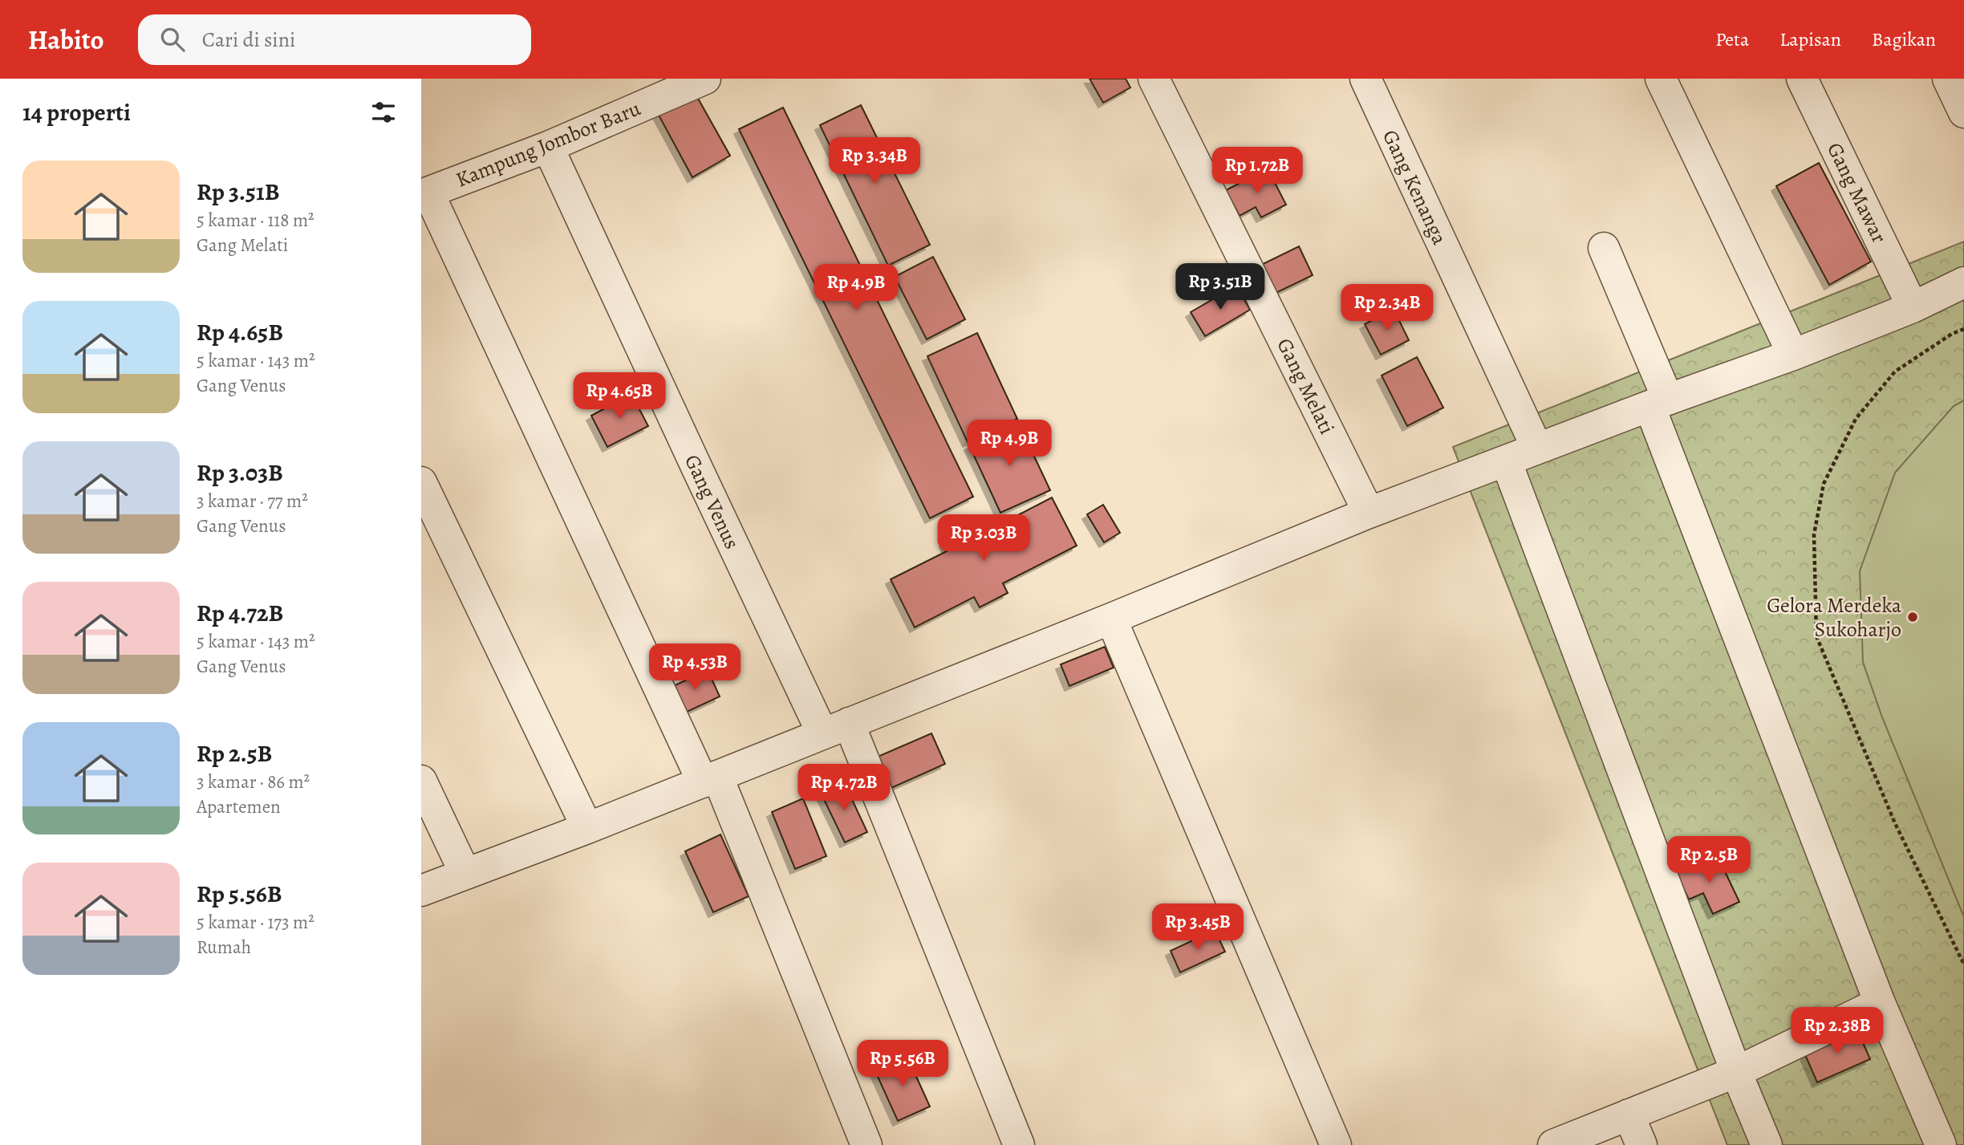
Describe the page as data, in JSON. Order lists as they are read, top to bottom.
{
  "streets": {
    "street": [
      "Kampung Jombor Baru",
      "Gang Kenanga",
      "Gang Mawar",
      "Gang Melati",
      "Gang Venus"
    ]
  },
  "crossings": [
    ["Kampung Jombor Baru", "Gang Venus"]
  ],
  "places": ["Gelora Merdeka Sukoharjo"],
  "page": {
    "header": "Habito",
    "search": "Cari di sini",
    "nav": ["Peta", "Lapisan", "Bagikan"],
    "heading": "14 properti",
    "price": [
      "Rp 3.34B",
      "Rp 1.72B",
      "Rp 3.51B",
      "Rp 4.9B",
      "Rp 2.34B",
      "Rp 4.65B",
      "Rp 4.9B",
      "Rp 3.03B",
      "Rp 4.53B",
      "Rp 4.72B",
      "Rp 2.5B",
      "Rp 3.45B",
      "Rp 2.38B",
      "Rp 5.56B"
    ],
    "list": [
      {
        "name": "Rp 3.51B",
        "note": "5 kamar · 118 m² · Gang Melati"
      },
      {
        "name": "Rp 4.65B",
        "note": "5 kamar · 143 m² · Gang Venus"
      },
      {
        "name": "Rp 3.03B",
        "note": "3 kamar · 77 m² · Gang Venus"
      },
      {
        "name": "Rp 4.72B",
        "note": "5 kamar · 143 m² · Gang Venus"
      },
      {
        "name": "Rp 2.5B",
        "note": "3 kamar · 86 m² · Apartemen"
      },
      {
        "name": "Rp 5.56B",
        "note": "5 kamar · 173 m² · Rumah"
      }
    ]
  }
}
